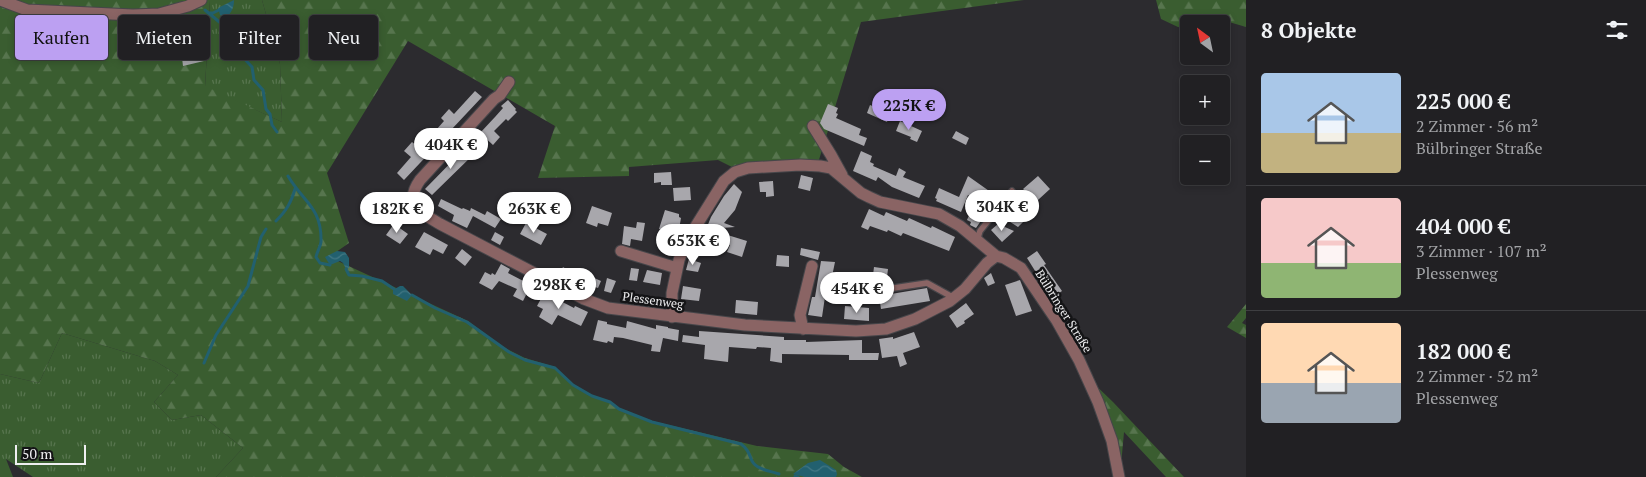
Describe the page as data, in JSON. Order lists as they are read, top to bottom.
{
  "streets": {
    "street": ["Plessenweg", "Bülbringer Straße"]
  },
  "crossings": [
    ["Plessenweg", "Bülbringer Straße"]
  ],
  "scale_bar": "50 m",
  "north": "top left",
  "page": {
    "heading": "8 Objekte",
    "map_buttons": ["+", "−"],
    "chip": [
      "Kaufen",
      "Mieten",
      "Filter",
      "Neu"
    ],
    "list": [
      {
        "name": "225 000 €",
        "note": "2 Zimmer · 56 m² · Bülbringer Straße"
      },
      {
        "name": "404 000 €",
        "note": "3 Zimmer · 107 m² · Plessenweg"
      },
      {
        "name": "182 000 €",
        "note": "2 Zimmer · 52 m² · Plessenweg"
      }
    ],
    "price": [
      "225K €",
      "404K €",
      "304K €",
      "182K €",
      "263K €",
      "653K €",
      "298K €",
      "454K €"
    ],
    "scale": "50 m"
  }
}
